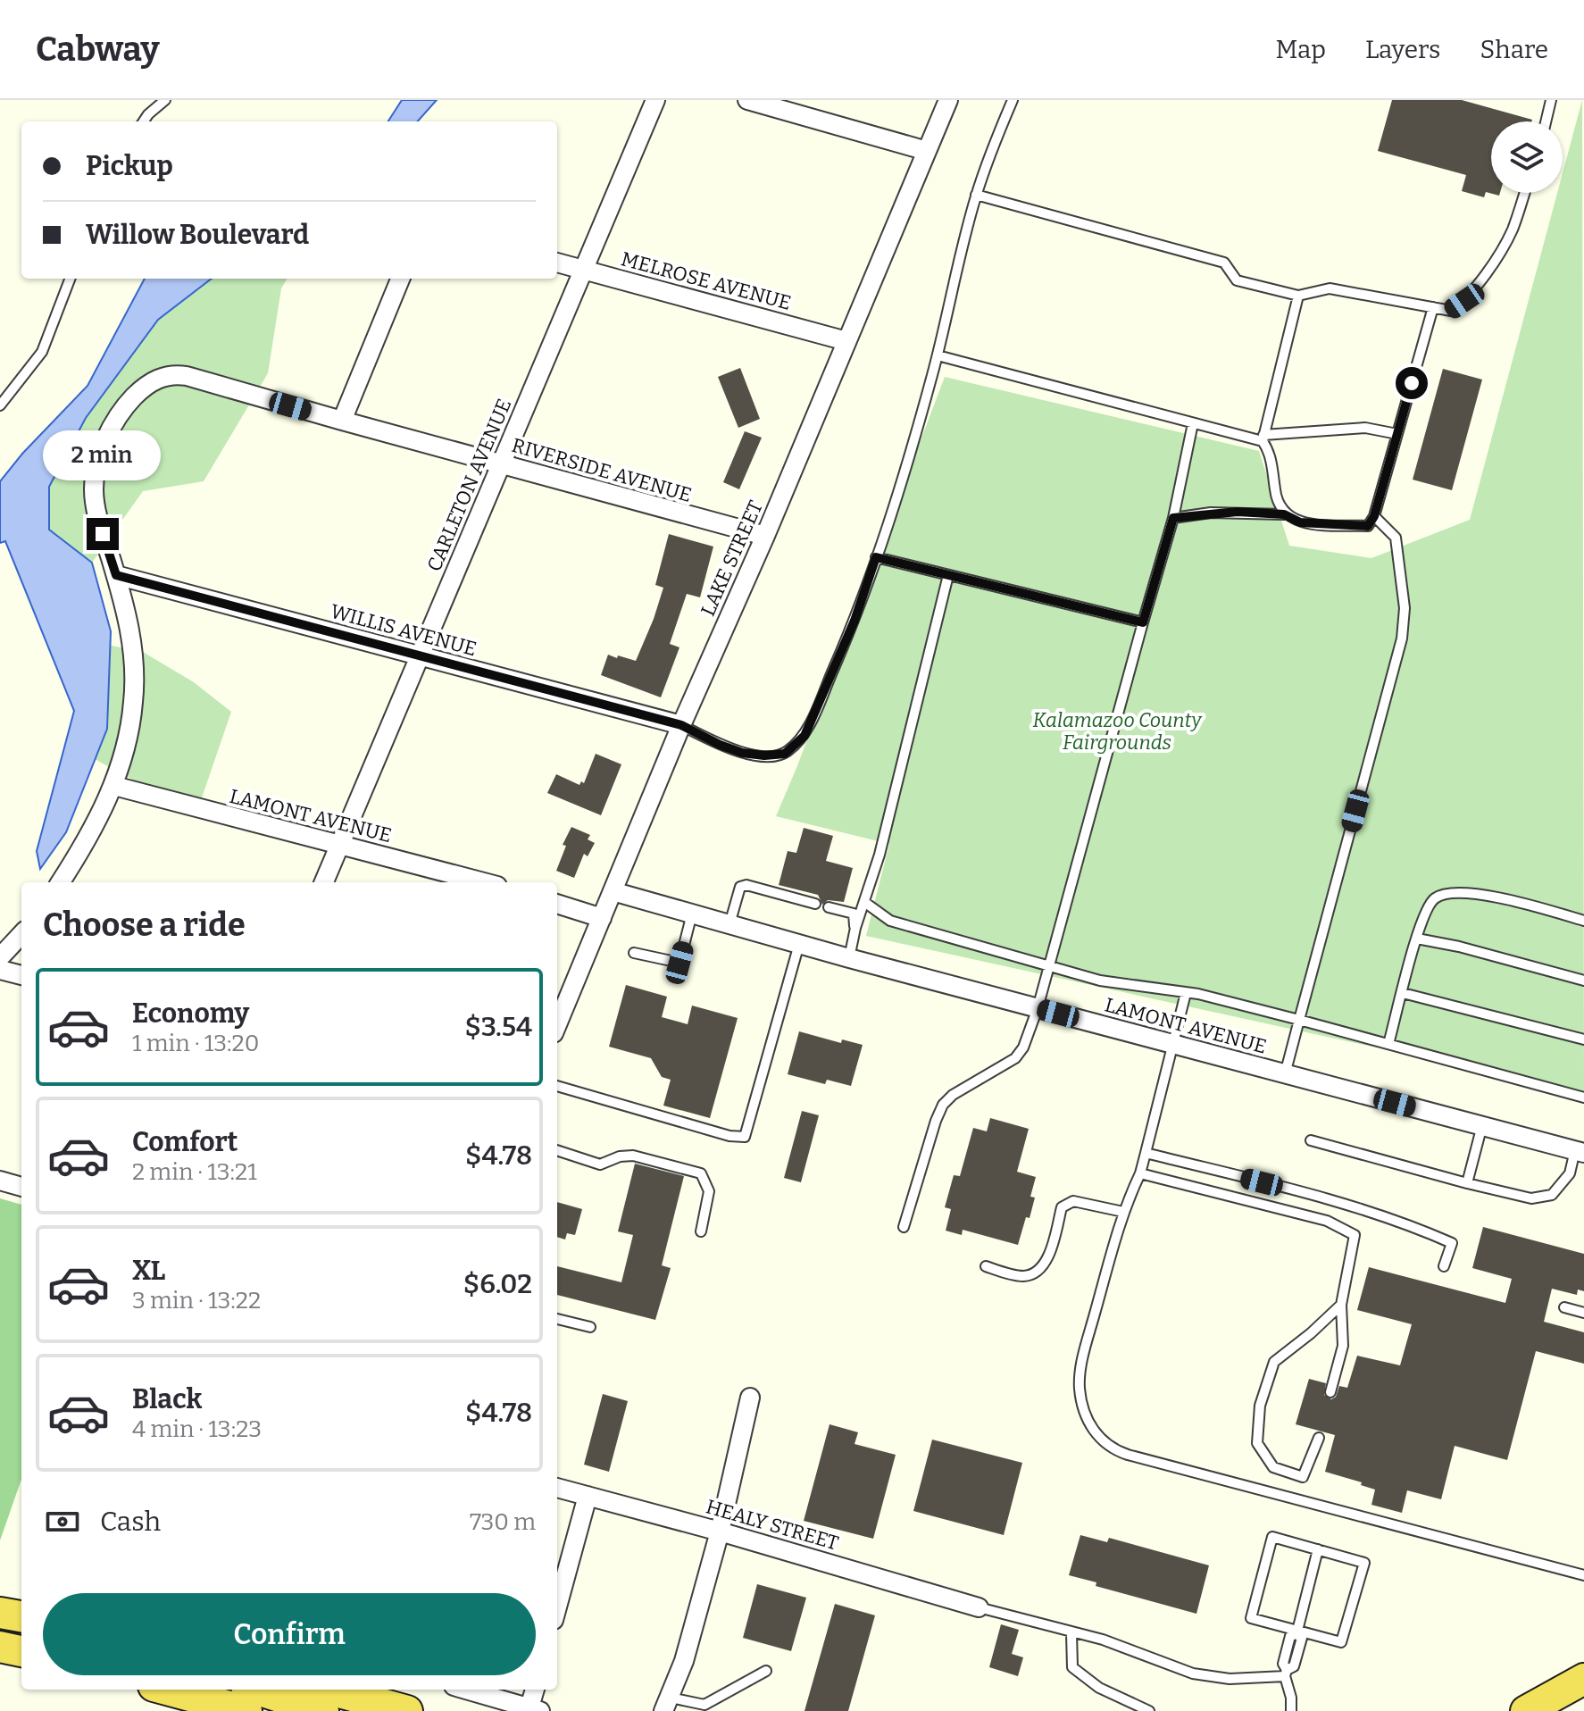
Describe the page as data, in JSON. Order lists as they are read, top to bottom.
{
  "streets": {
    "street": [
      "MELROSE AVENUE",
      "RIVERSIDE AVENUE",
      "CARLETON AVENUE",
      "LAKE STREET",
      "WILLIS AVENUE",
      "LAMONT AVENUE",
      "HEALY STREET"
    ]
  },
  "crossings": [
    ["MELROSE AVENUE", "CARLETON AVENUE"],
    ["MELROSE AVENUE", "LAKE STREET"],
    ["RIVERSIDE AVENUE", "CARLETON AVENUE"],
    ["RIVERSIDE AVENUE", "LAKE STREET"],
    ["RIVERSIDE AVENUE", "WILLIS AVENUE"],
    ["CARLETON AVENUE", "WILLIS AVENUE"],
    ["CARLETON AVENUE", "LAMONT AVENUE"],
    ["LAKE STREET", "WILLIS AVENUE"],
    ["LAKE STREET", "LAMONT AVENUE"]
  ],
  "parks": ["Kalamazoo County Fairgrounds"],
  "page": {
    "header": "Cabway",
    "nav": ["Map", "Layers", "Share"],
    "banner": ["Pickup", "Willow Boulevard"],
    "bubble": "2 min",
    "heading": "Choose a ride",
    "list": [
      {
        "name": "Economy",
        "note": "1 min · 13:20",
        "value": "$3.54"
      },
      {
        "name": "Comfort",
        "note": "2 min · 13:21",
        "value": "$4.78"
      },
      {
        "name": "XL",
        "note": "3 min · 13:22",
        "value": "$6.02"
      },
      {
        "name": "Black",
        "note": "4 min · 13:23",
        "value": "$4.78"
      }
    ],
    "pay": ["Cash", "730 m"],
    "buttons": "Confirm"
  }
}
